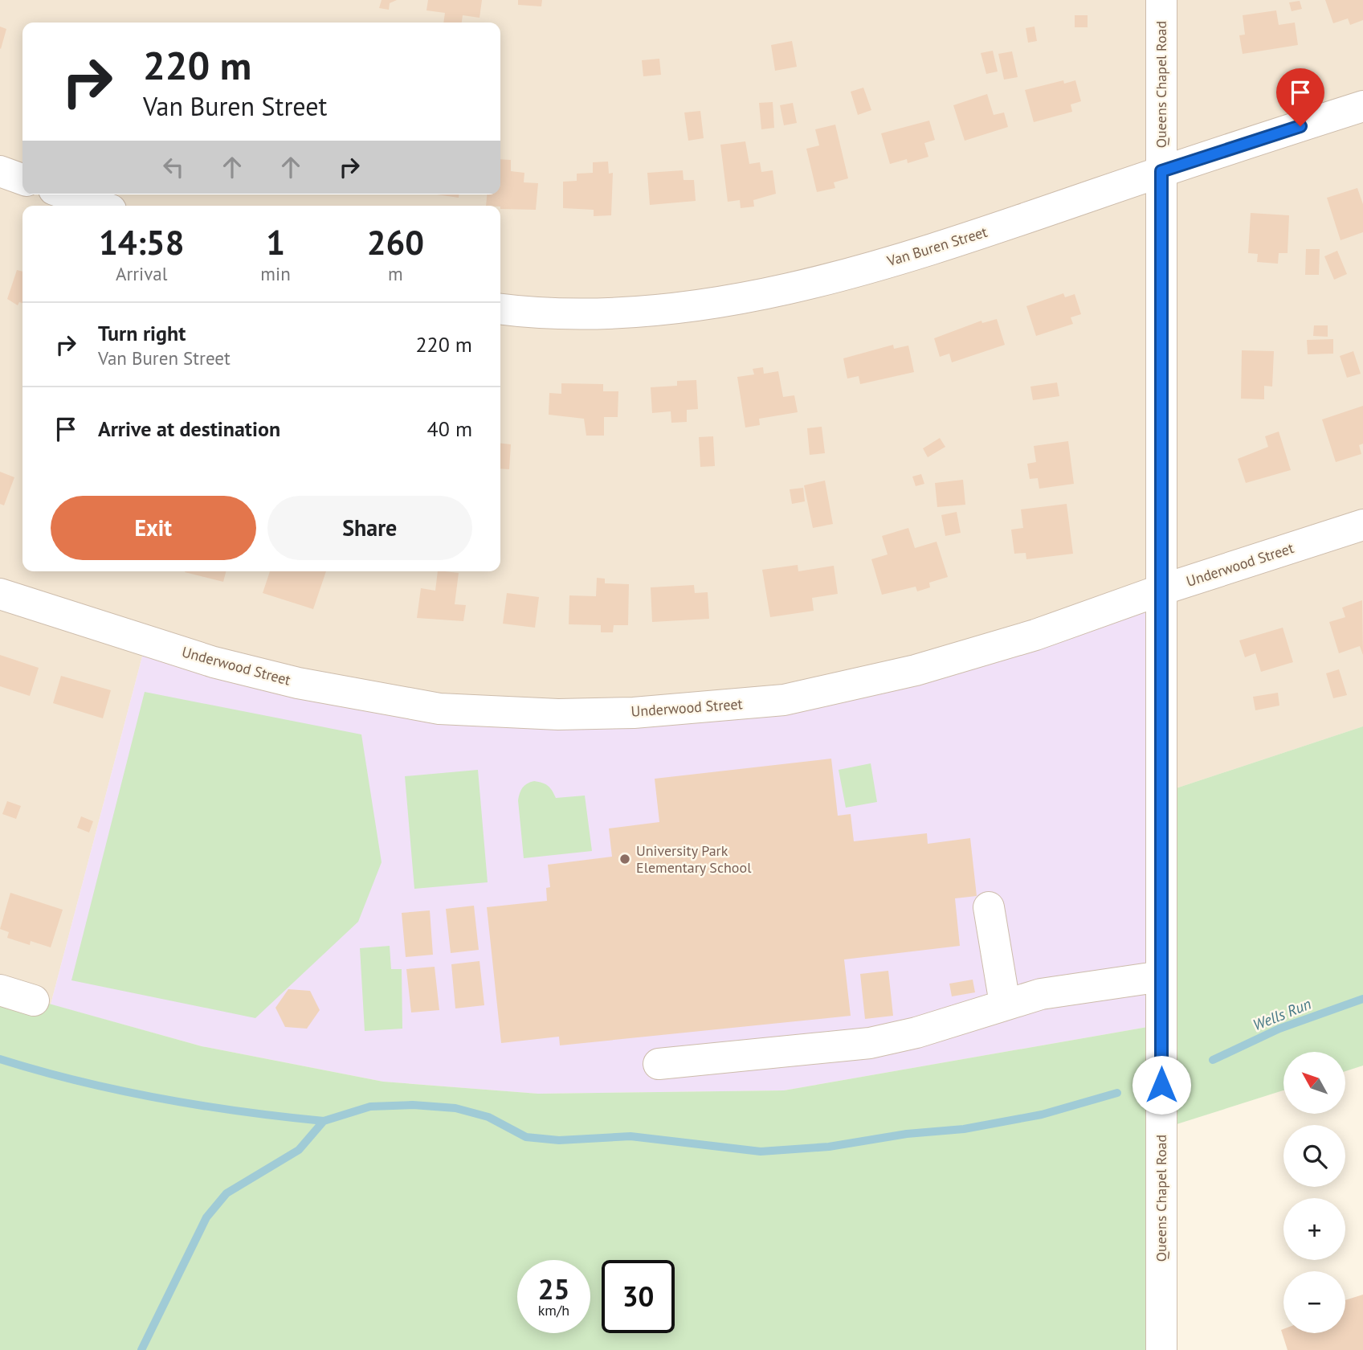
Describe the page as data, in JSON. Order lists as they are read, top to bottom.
{
  "streets": {
    "street": ["Queens Chapel Road", "Van Buren Street", "Underwood Street"]
  },
  "crossings": [
    ["Queens Chapel Road", "Van Buren Street"],
    ["Queens Chapel Road", "Underwood Street"]
  ],
  "water": ["Wells Run"],
  "places": ["University Park Elementary School"],
  "north": "top left",
  "page": {
    "turn": ["220 m", "Van Buren Street"],
    "eta": [
      "14:58",
      "Arrival",
      "1",
      "min",
      "260",
      "m"
    ],
    "list": [
      {
        "name": "Turn right",
        "note": "Van Buren Street",
        "value": "220 m"
      },
      {
        "name": "Arrive at destination",
        "value": "40 m"
      }
    ],
    "buttons": ["Exit", "Share"],
    "map_buttons": ["+", "−"],
    "speed": "25 km/h",
    "limit": "30"
  }
}
